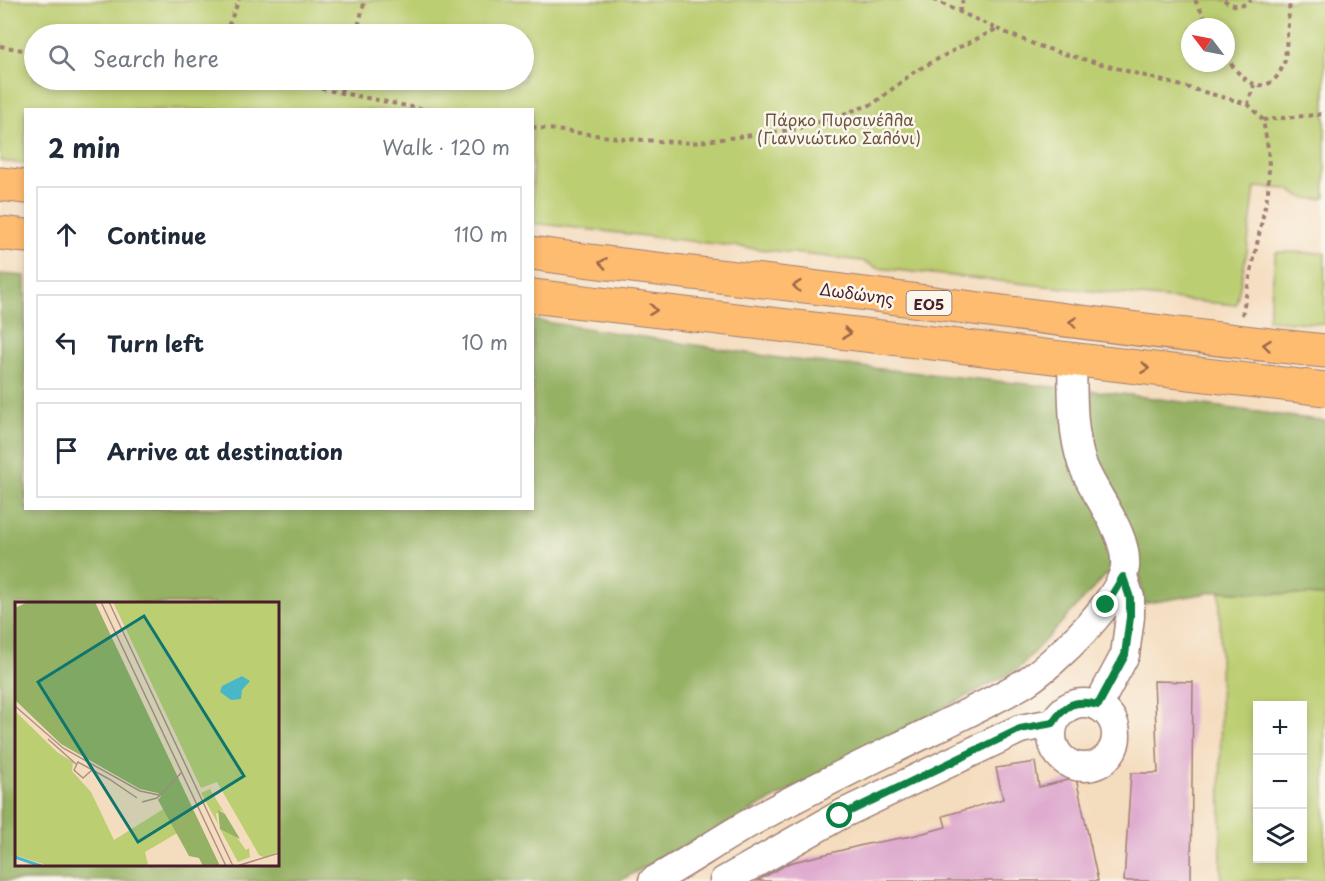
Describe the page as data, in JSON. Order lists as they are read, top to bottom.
{
  "streets": {
    "main road": ["Δωδώνης", "ΕΟ5"]
  },
  "parks": ["Πάρκο Πυρσινέλλα (Γιαννιώτικο Σαλόνι)"],
  "north": "top left",
  "page": {
    "search": "Search here",
    "heading": ["2 min", "Walk · 120 m"],
    "list": [
      ["Continue", "110 m"],
      ["Turn left", "10 m"],
      "Arrive at destination"
    ],
    "map_buttons": ["+", "−"]
  }
}
